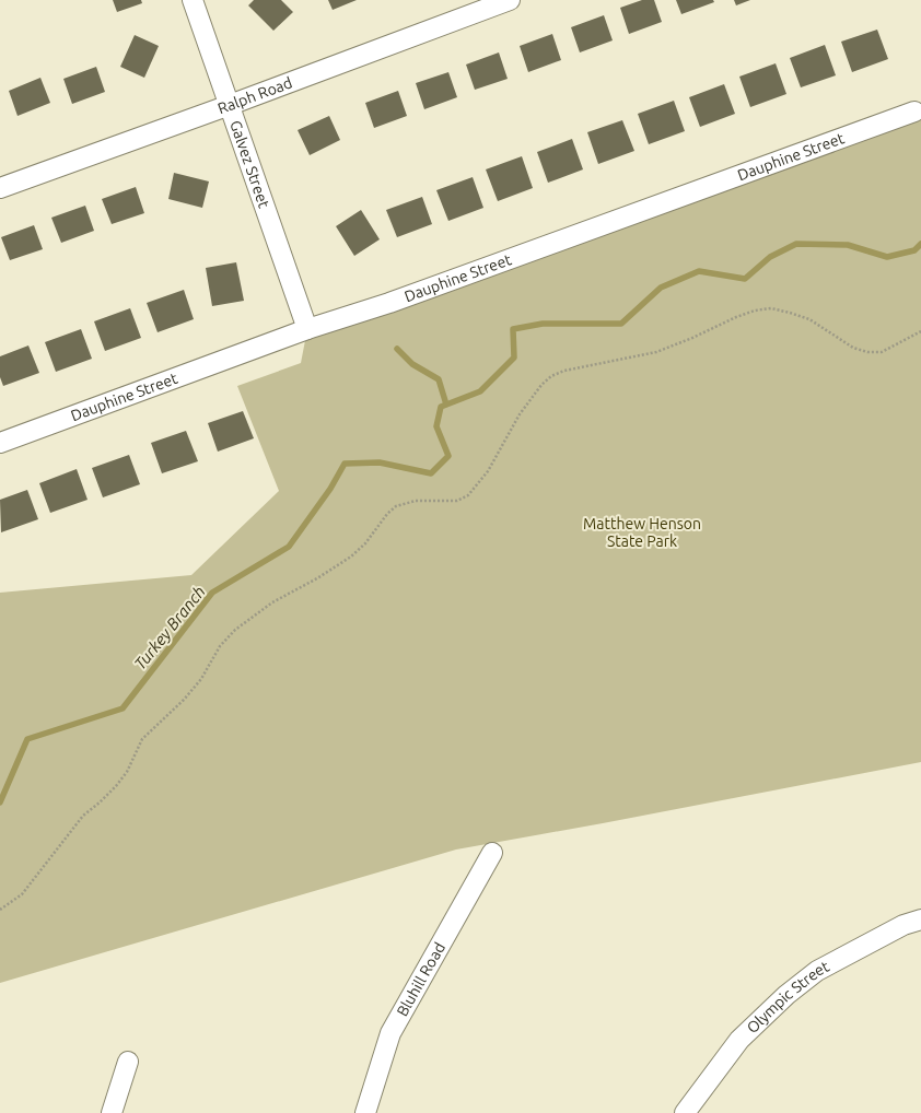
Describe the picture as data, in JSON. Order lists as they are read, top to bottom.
{
  "streets": {
    "street": [
      "Ralph Road",
      "Dauphine Street",
      "Galvez Street",
      "Bluhill Road",
      "Olympic Street"
    ]
  },
  "crossings": [
    ["Ralph Road", "Galvez Street"],
    ["Dauphine Street", "Galvez Street"]
  ],
  "water": ["Turkey Branch"],
  "parks": ["Matthew Henson State Park"]
}
